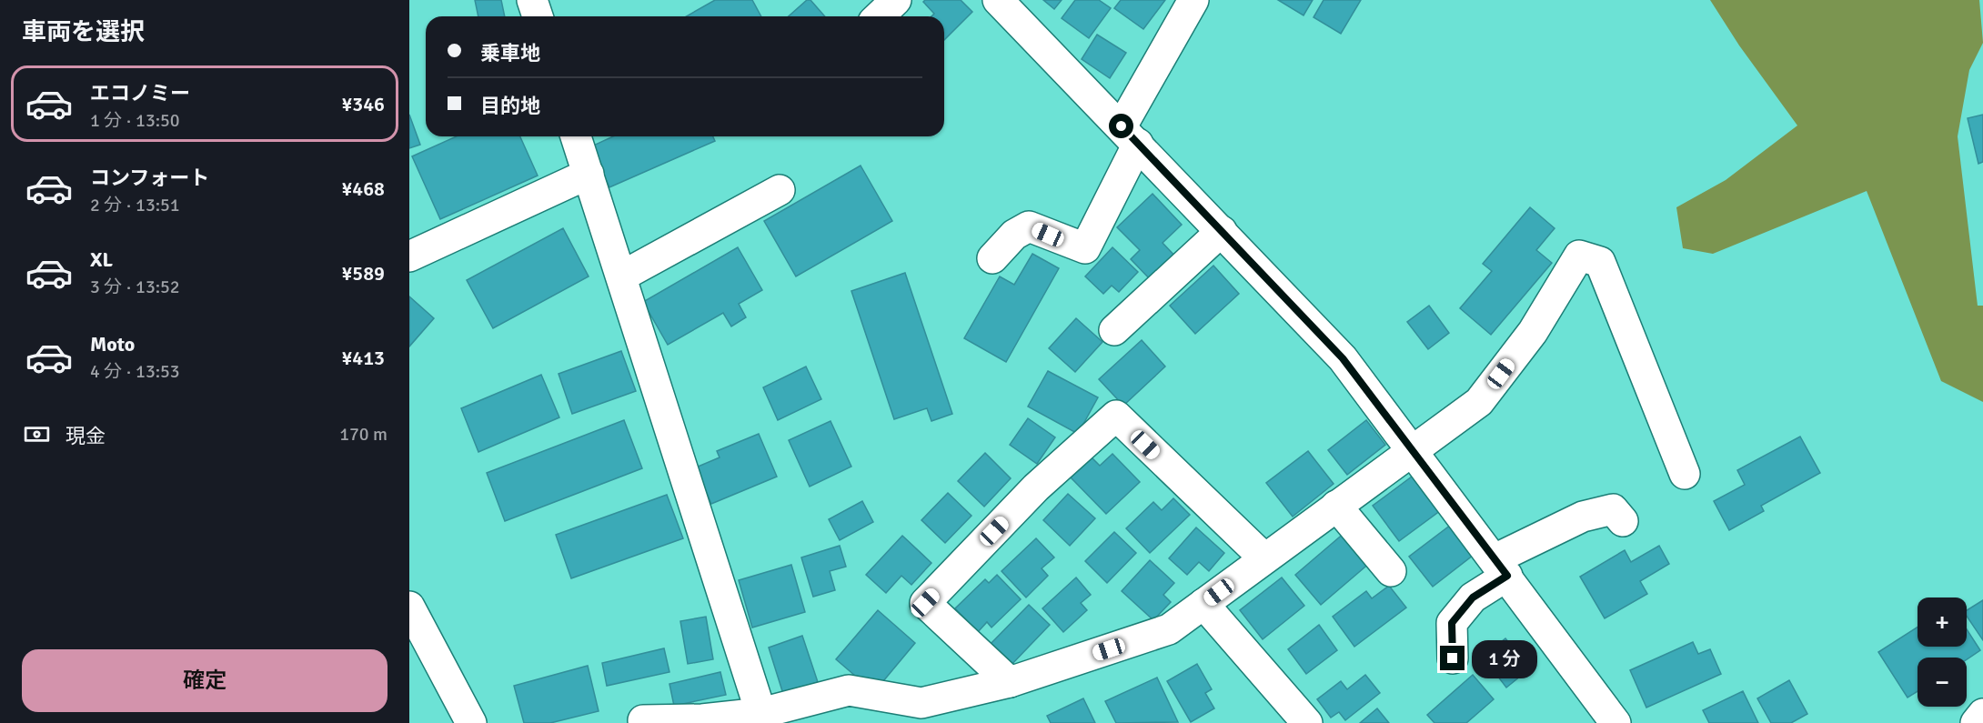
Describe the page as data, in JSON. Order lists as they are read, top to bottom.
{
  "page": {
    "heading": "車両を選択",
    "banner": ["乗車地", "目的地"],
    "list": [
      {
        "name": "エコノミー",
        "note": "1 分 · 13:50",
        "value": "¥346"
      },
      {
        "name": "コンフォート",
        "note": "2 分 · 13:51",
        "value": "¥468"
      },
      {
        "name": "XL",
        "note": "3 分 · 13:52",
        "value": "¥589"
      },
      {
        "name": "Moto",
        "note": "4 分 · 13:53",
        "value": "¥413"
      }
    ],
    "pay": ["現金", "170 m"],
    "map_buttons": ["+", "−"],
    "buttons": "確定",
    "bubble": "1 分"
  }
}
